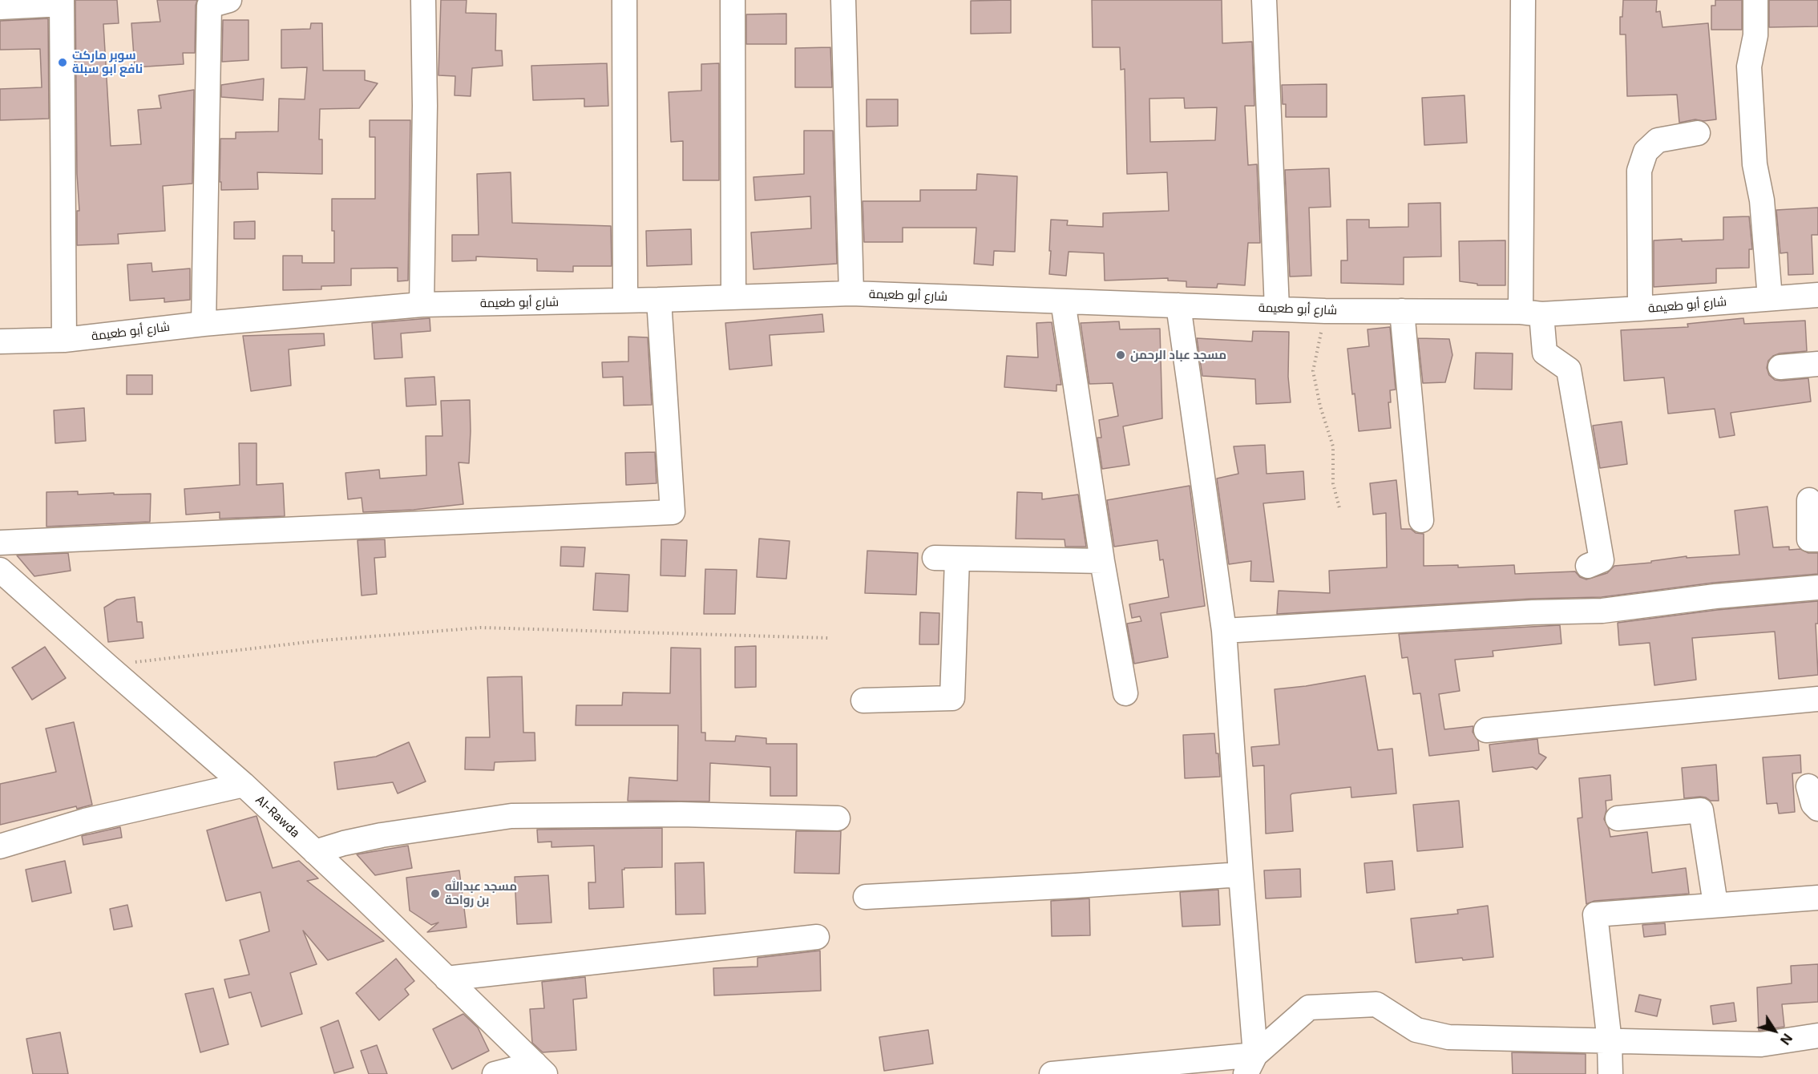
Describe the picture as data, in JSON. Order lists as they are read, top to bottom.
{
  "streets": {
    "street": ["شارع أبو طعيمة", "Al-Rawda"]
  },
  "places": ["سوبر ماركت نافع ابو سبلة", "مسجد عباد الرحمن", "مسجد عبدالله بن رواحة"],
  "north": "bottom right"
}
